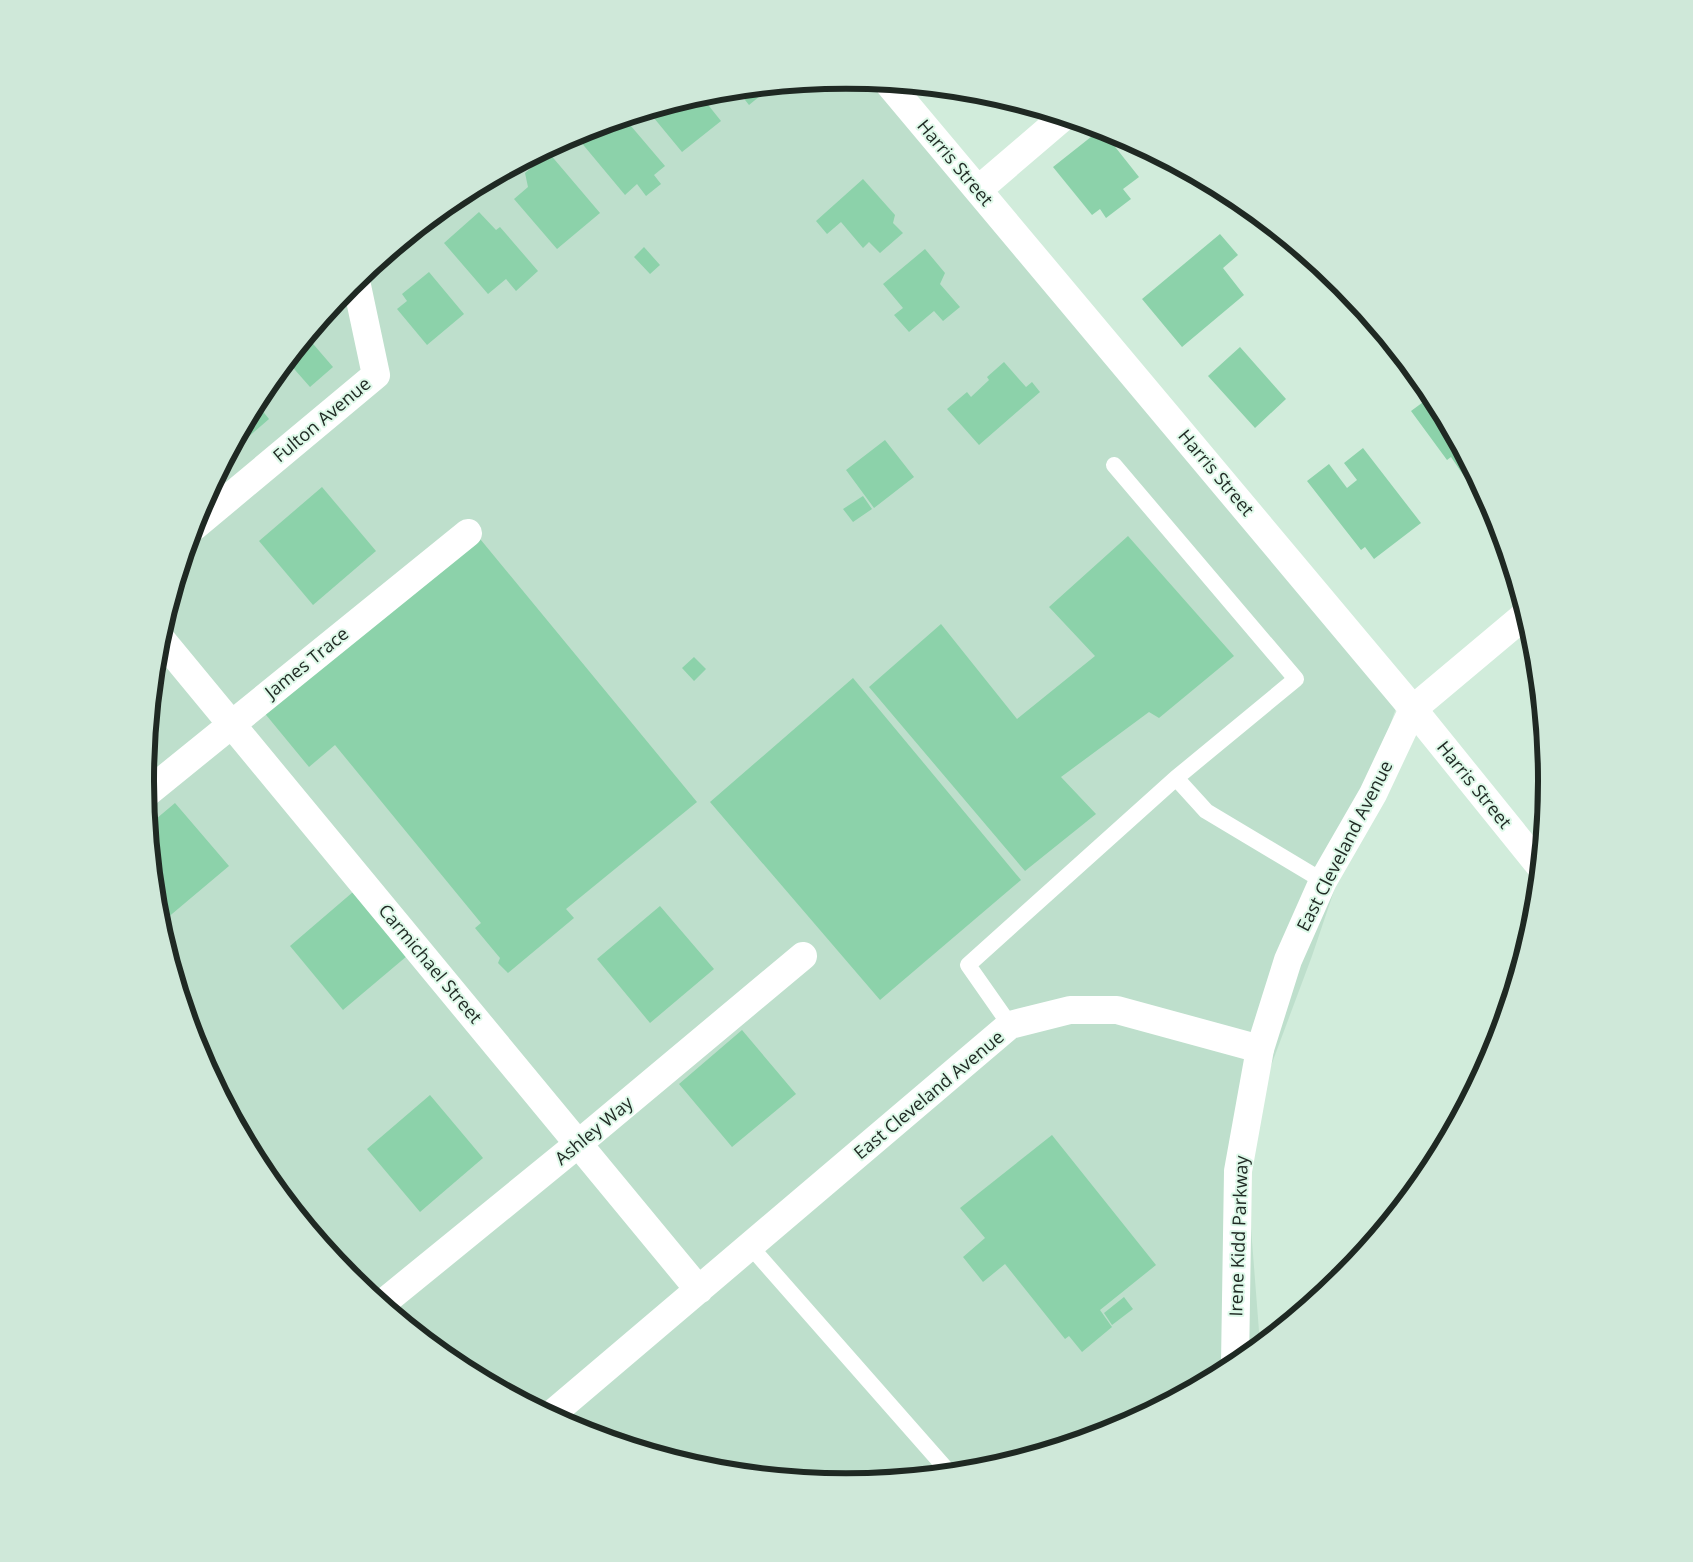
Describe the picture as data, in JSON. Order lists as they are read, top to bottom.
{
  "streets": {
    "street": [
      "Harris Street",
      "Fulton Avenue",
      "James Trace",
      "East Cleveland Avenue",
      "Carmichael Street",
      "Ashley Way",
      "Irene Kidd Parkway"
    ]
  },
  "crossings": [
    ["Harris Street", "East Cleveland Avenue"],
    ["James Trace", "Carmichael Street"],
    ["East Cleveland Avenue", "Carmichael Street"],
    ["East Cleveland Avenue", "Irene Kidd Parkway"],
    ["Carmichael Street", "Ashley Way"]
  ]
}
